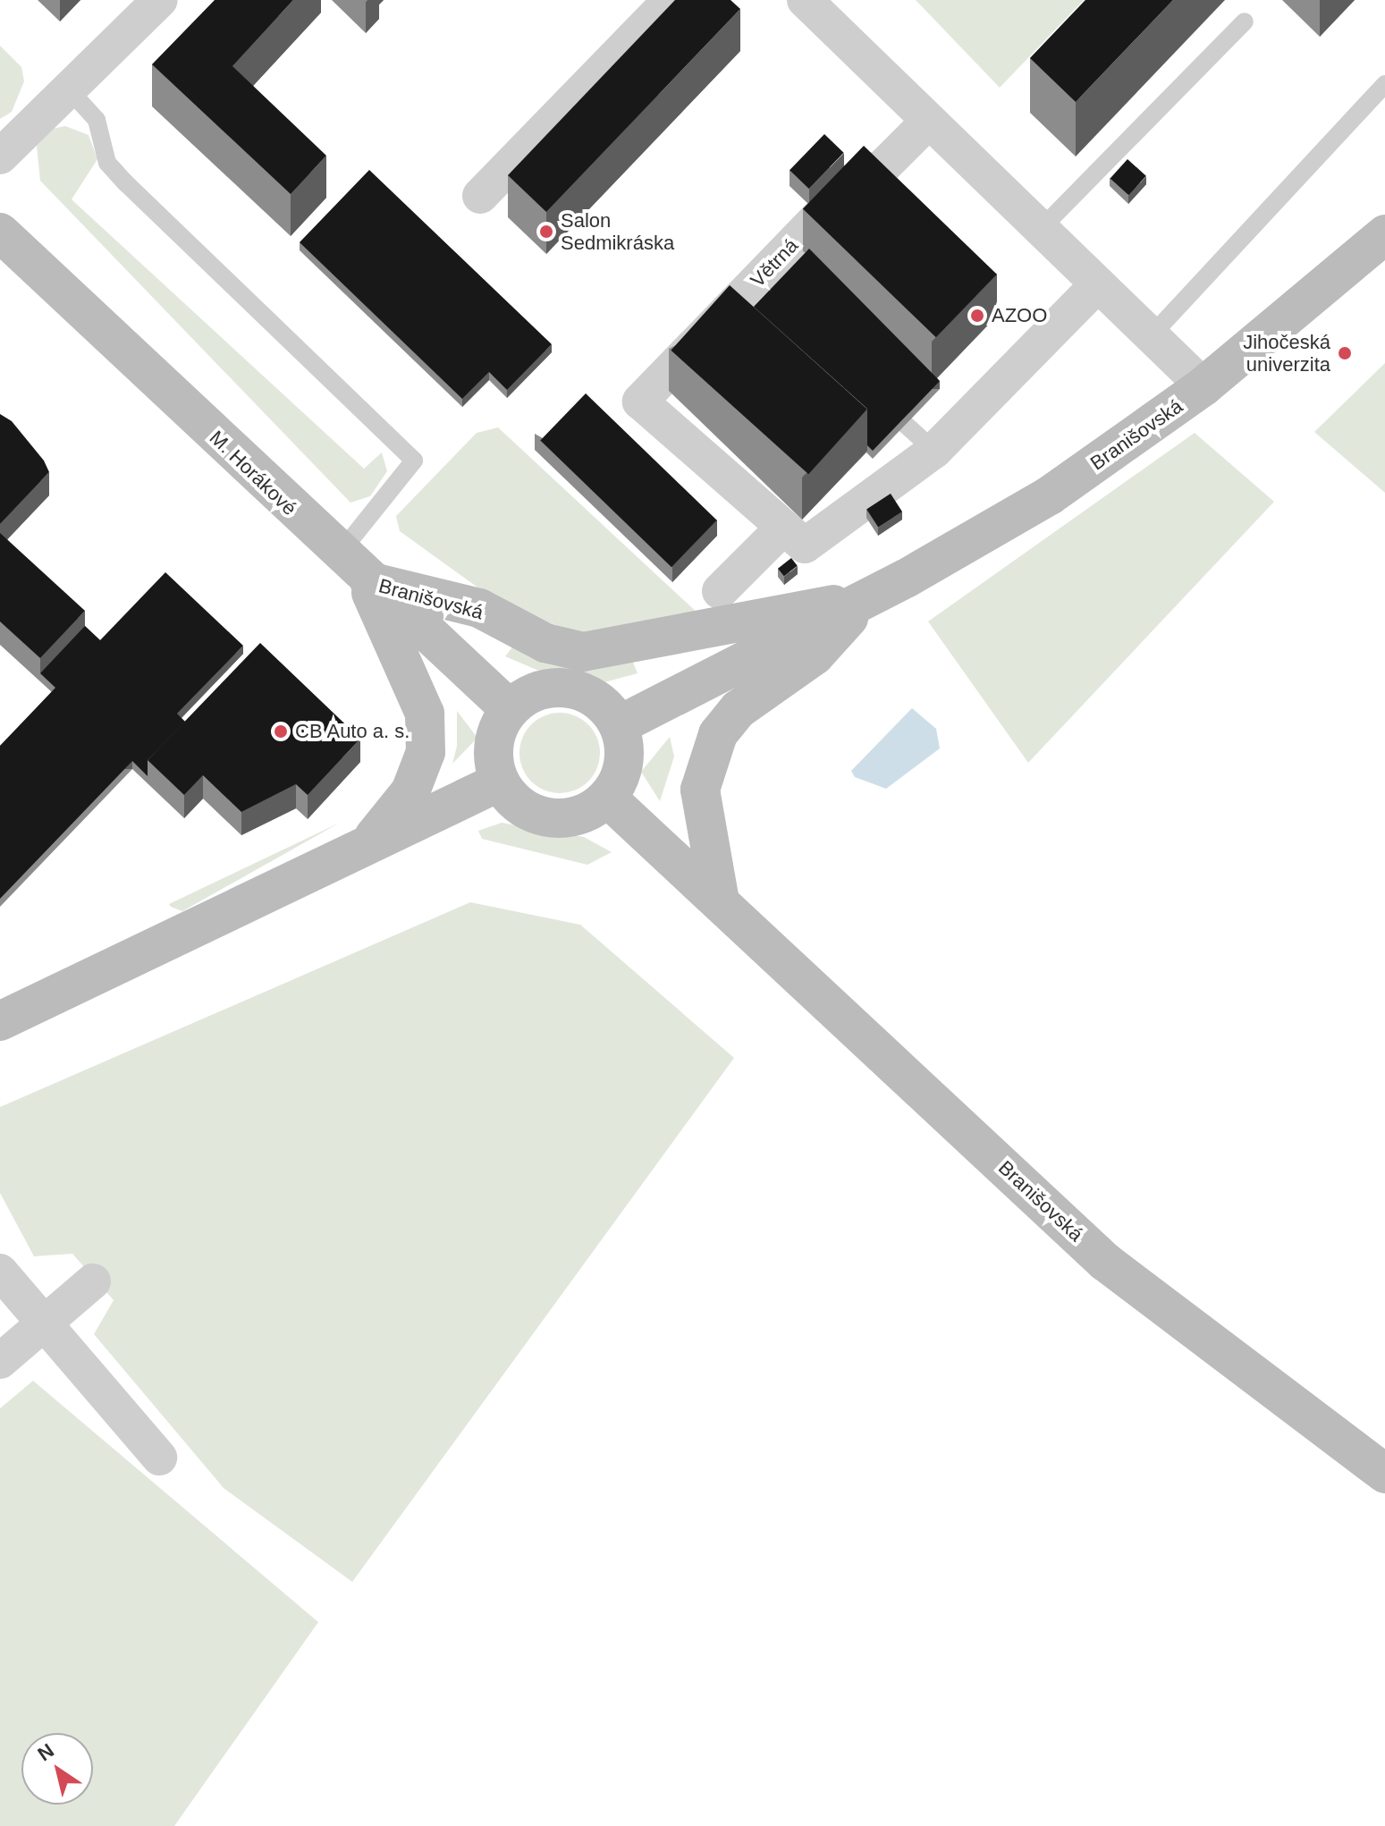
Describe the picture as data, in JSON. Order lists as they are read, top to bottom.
{
  "streets": {
    "street": ["Větrná", "Branišovská", "M. Horákové"]
  },
  "crossings": [
    ["Branišovská", "M. Horákové"]
  ],
  "places": [
    "Salon Sedmikráska",
    "AZOO",
    "Jihočeská univerzita",
    "CB Auto a. s."
  ],
  "north": "top left"
}
